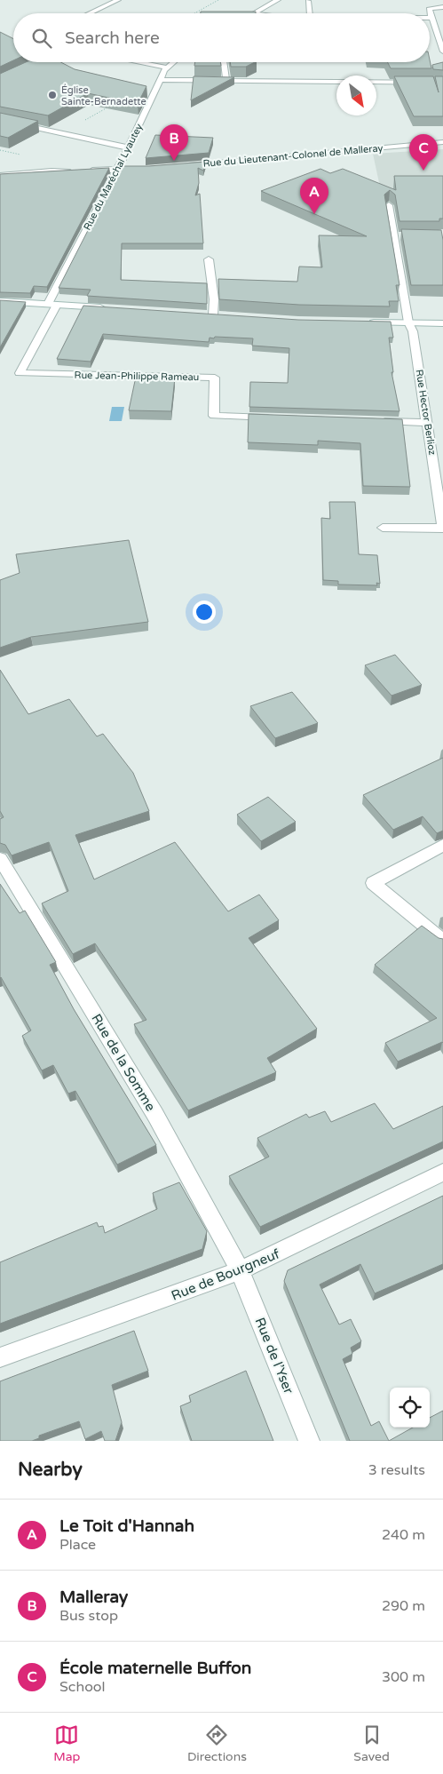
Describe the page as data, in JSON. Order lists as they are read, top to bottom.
{
  "streets": {
    "street": [
      "Rue du Lieutenant-Colonel de Malleray",
      "Rue du Maréchal Lyautey",
      "Rue Jean-Philippe Rameau",
      "Rue Hector Berlioz",
      "Rue de la Somme",
      "Rue de Bourgneuf",
      "Rue de l’Yser"
    ]
  },
  "crossings": [
    ["Rue du Maréchal Lyautey", "Rue Jean-Philippe Rameau"],
    ["Rue de la Somme", "Rue de Bourgneuf"],
    ["Rue de la Somme", "Rue de l’Yser"],
    ["Rue de Bourgneuf", "Rue de l’Yser"]
  ],
  "places": ["Église Sainte-Bernadette"],
  "north": "bottom right",
  "page": {
    "search": "Search here",
    "pins": ["B", "C", "A"],
    "heading": ["Nearby", "3 results"],
    "list": [
      {
        "mark": "A",
        "name": "Le Toit d'Hannah",
        "note": "Place",
        "value": "240 m"
      },
      {
        "mark": "B",
        "name": "Malleray",
        "note": "Bus stop",
        "value": "290 m"
      },
      {
        "mark": "C",
        "name": "École maternelle Buffon",
        "note": "School",
        "value": "300 m"
      }
    ],
    "nav": ["Map", "Directions", "Saved"]
  }
}
